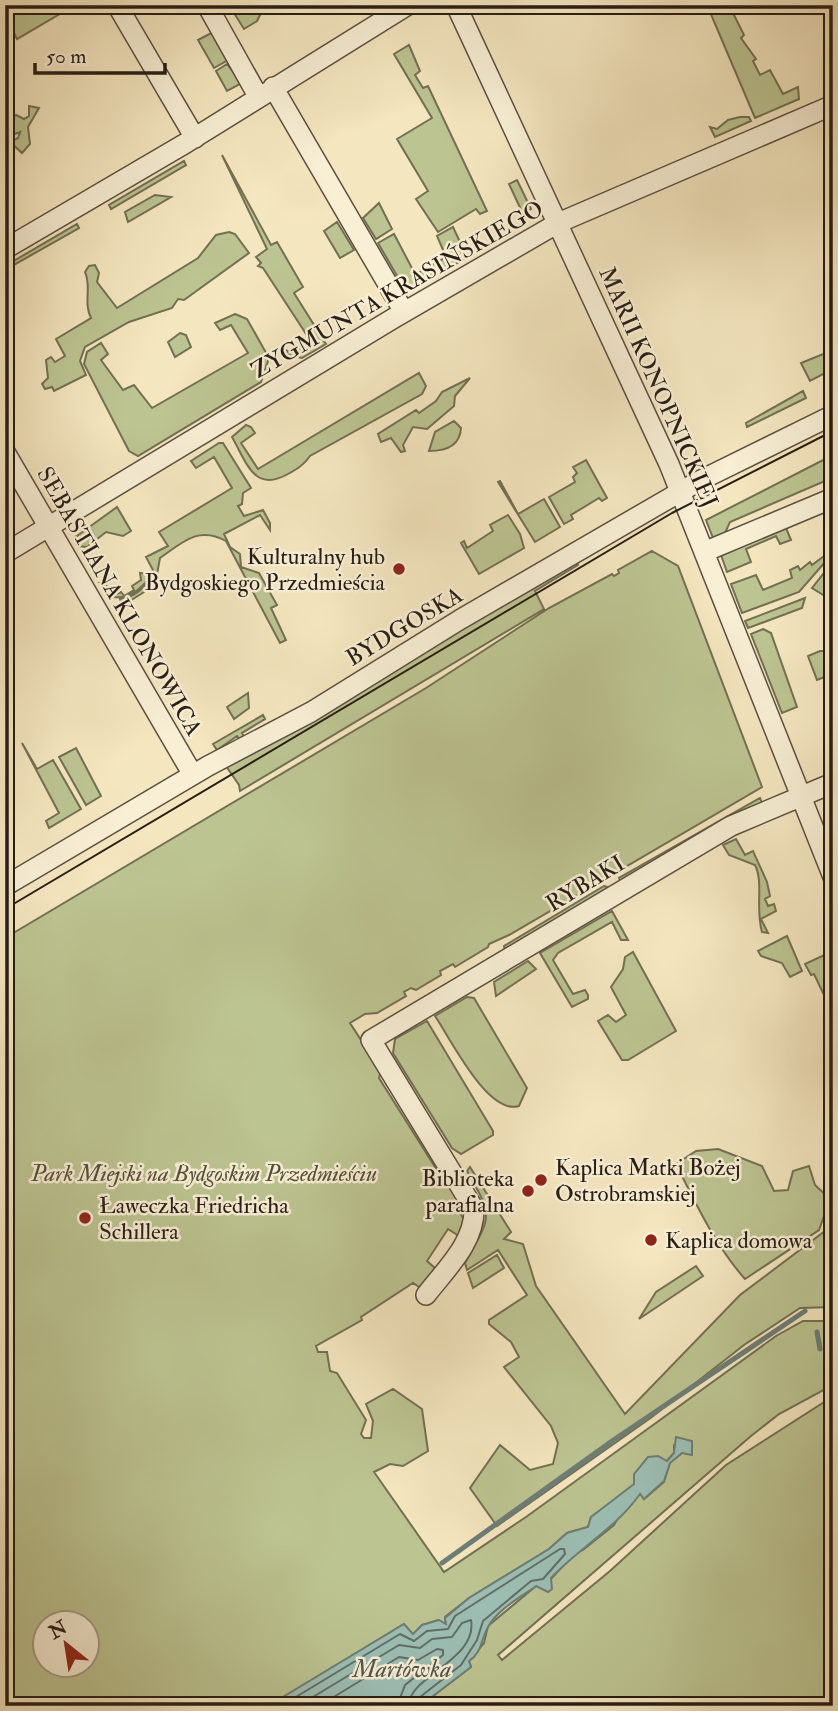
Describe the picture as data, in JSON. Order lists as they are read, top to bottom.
{
  "streets": {
    "street": [
      "ZYGMUNTA KRASIŃSKIEGO",
      "MARII KONOPNICKIEJ",
      "SEBASTIANA KLONOWICA",
      "BYDGOSKA",
      "RYBAKI"
    ]
  },
  "crossings": [
    ["ZYGMUNTA KRASIŃSKIEGO", "MARII KONOPNICKIEJ"],
    ["ZYGMUNTA KRASIŃSKIEGO", "SEBASTIANA KLONOWICA"],
    ["MARII KONOPNICKIEJ", "BYDGOSKA"],
    ["MARII KONOPNICKIEJ", "RYBAKI"],
    ["SEBASTIANA KLONOWICA", "BYDGOSKA"]
  ],
  "water": ["Martówka"],
  "parks": ["Park Miejski na Bydgoskim Przedmieściu"],
  "places": [
    "Kulturalny hub Bydgoskiego Przedmieścia",
    "Kaplica Matki Bożej Ostrobramskiej",
    "Biblioteka parafialna",
    "Ławeczka Friedricha Schillera",
    "Kaplica domowa"
  ],
  "scale_bar": "50 m",
  "north": "top left"
}
